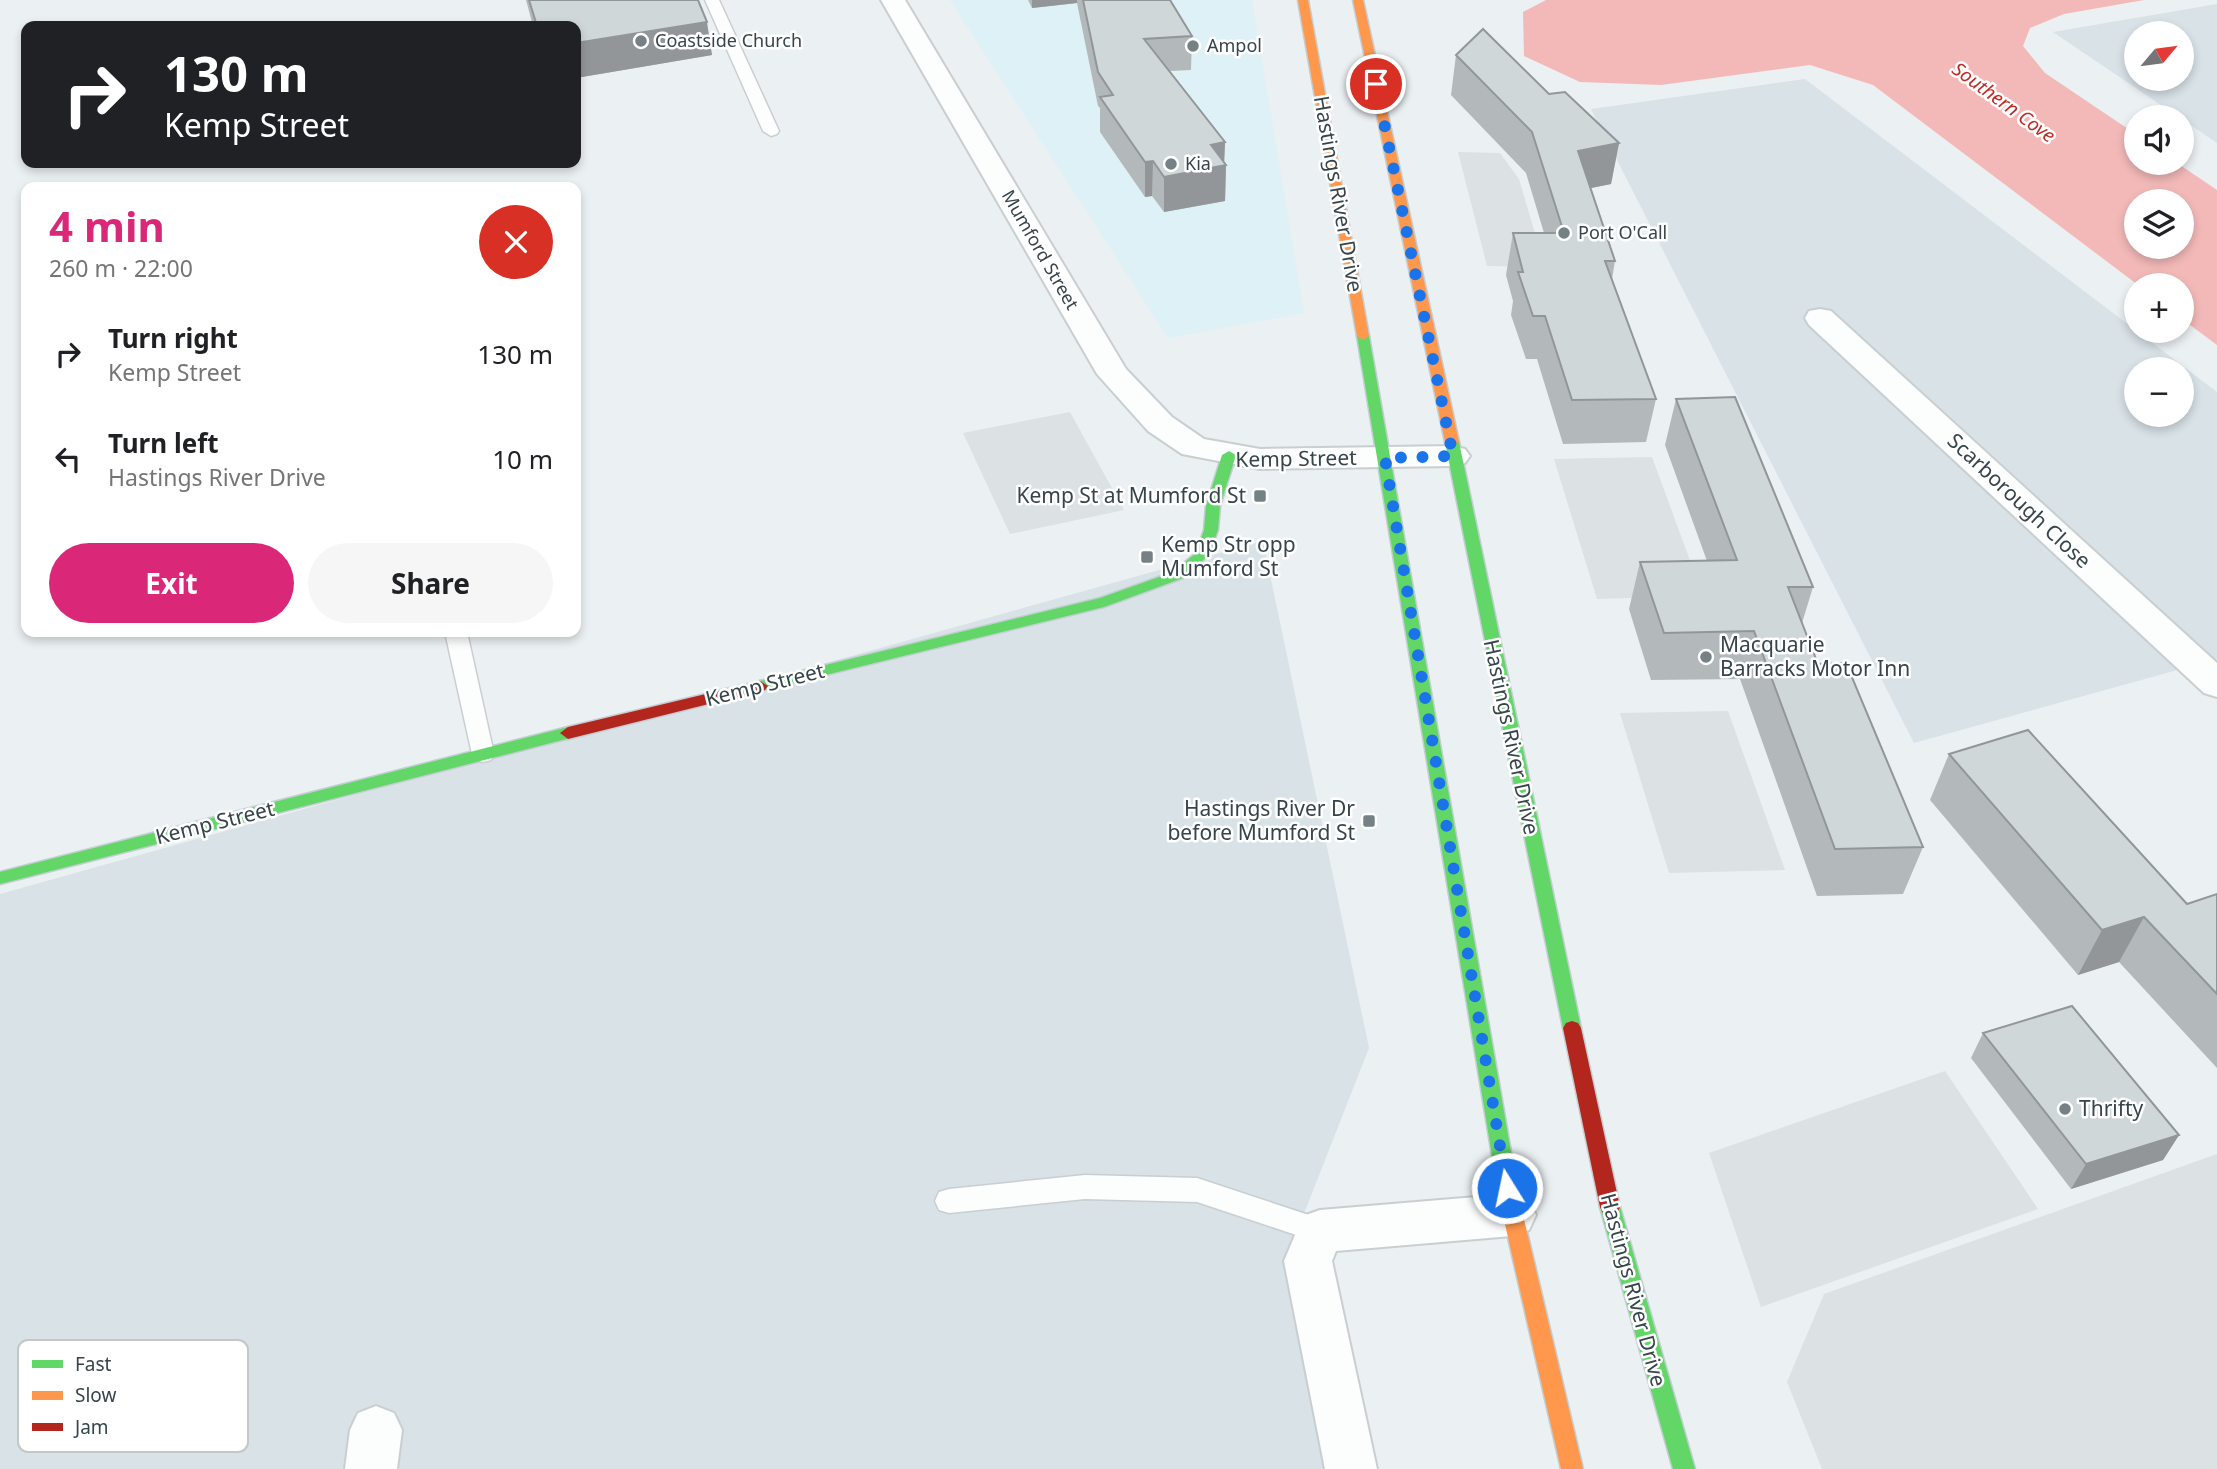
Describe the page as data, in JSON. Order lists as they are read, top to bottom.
{
  "streets": {
    "main road": ["Hastings River Drive", "Kemp Street"],
    "street": ["Mumford Street", "Scarborough Close"]
  },
  "crossings": [
    ["Hastings River Drive", "Kemp Street"],
    ["Mumford Street", "Kemp Street"]
  ],
  "water": ["Southern Cove"],
  "places": {
    "other": [
      "Coastside Church",
      "Ampol",
      "Kia",
      "Port O'Call",
      "Macquarie Barracks Motor Inn",
      "Thrifty"
    ],
    "transit": ["Kemp St at Mumford St", "Kemp Str opp Mumford St", "Hastings River Dr before Mumford St"]
  },
  "legend": ["Fast", "Slow", "Jam"],
  "north": "top right",
  "page": {
    "map_buttons": ["+", "−"],
    "turn": ["130 m", "Kemp Street"],
    "heading": ["4 min", "260 m · 22:00"],
    "list": [
      {
        "name": "Turn right",
        "note": "Kemp Street",
        "value": "130 m"
      },
      {
        "name": "Turn left",
        "note": "Hastings River Drive",
        "value": "10 m"
      }
    ],
    "buttons": ["Exit", "Share"]
  }
}
